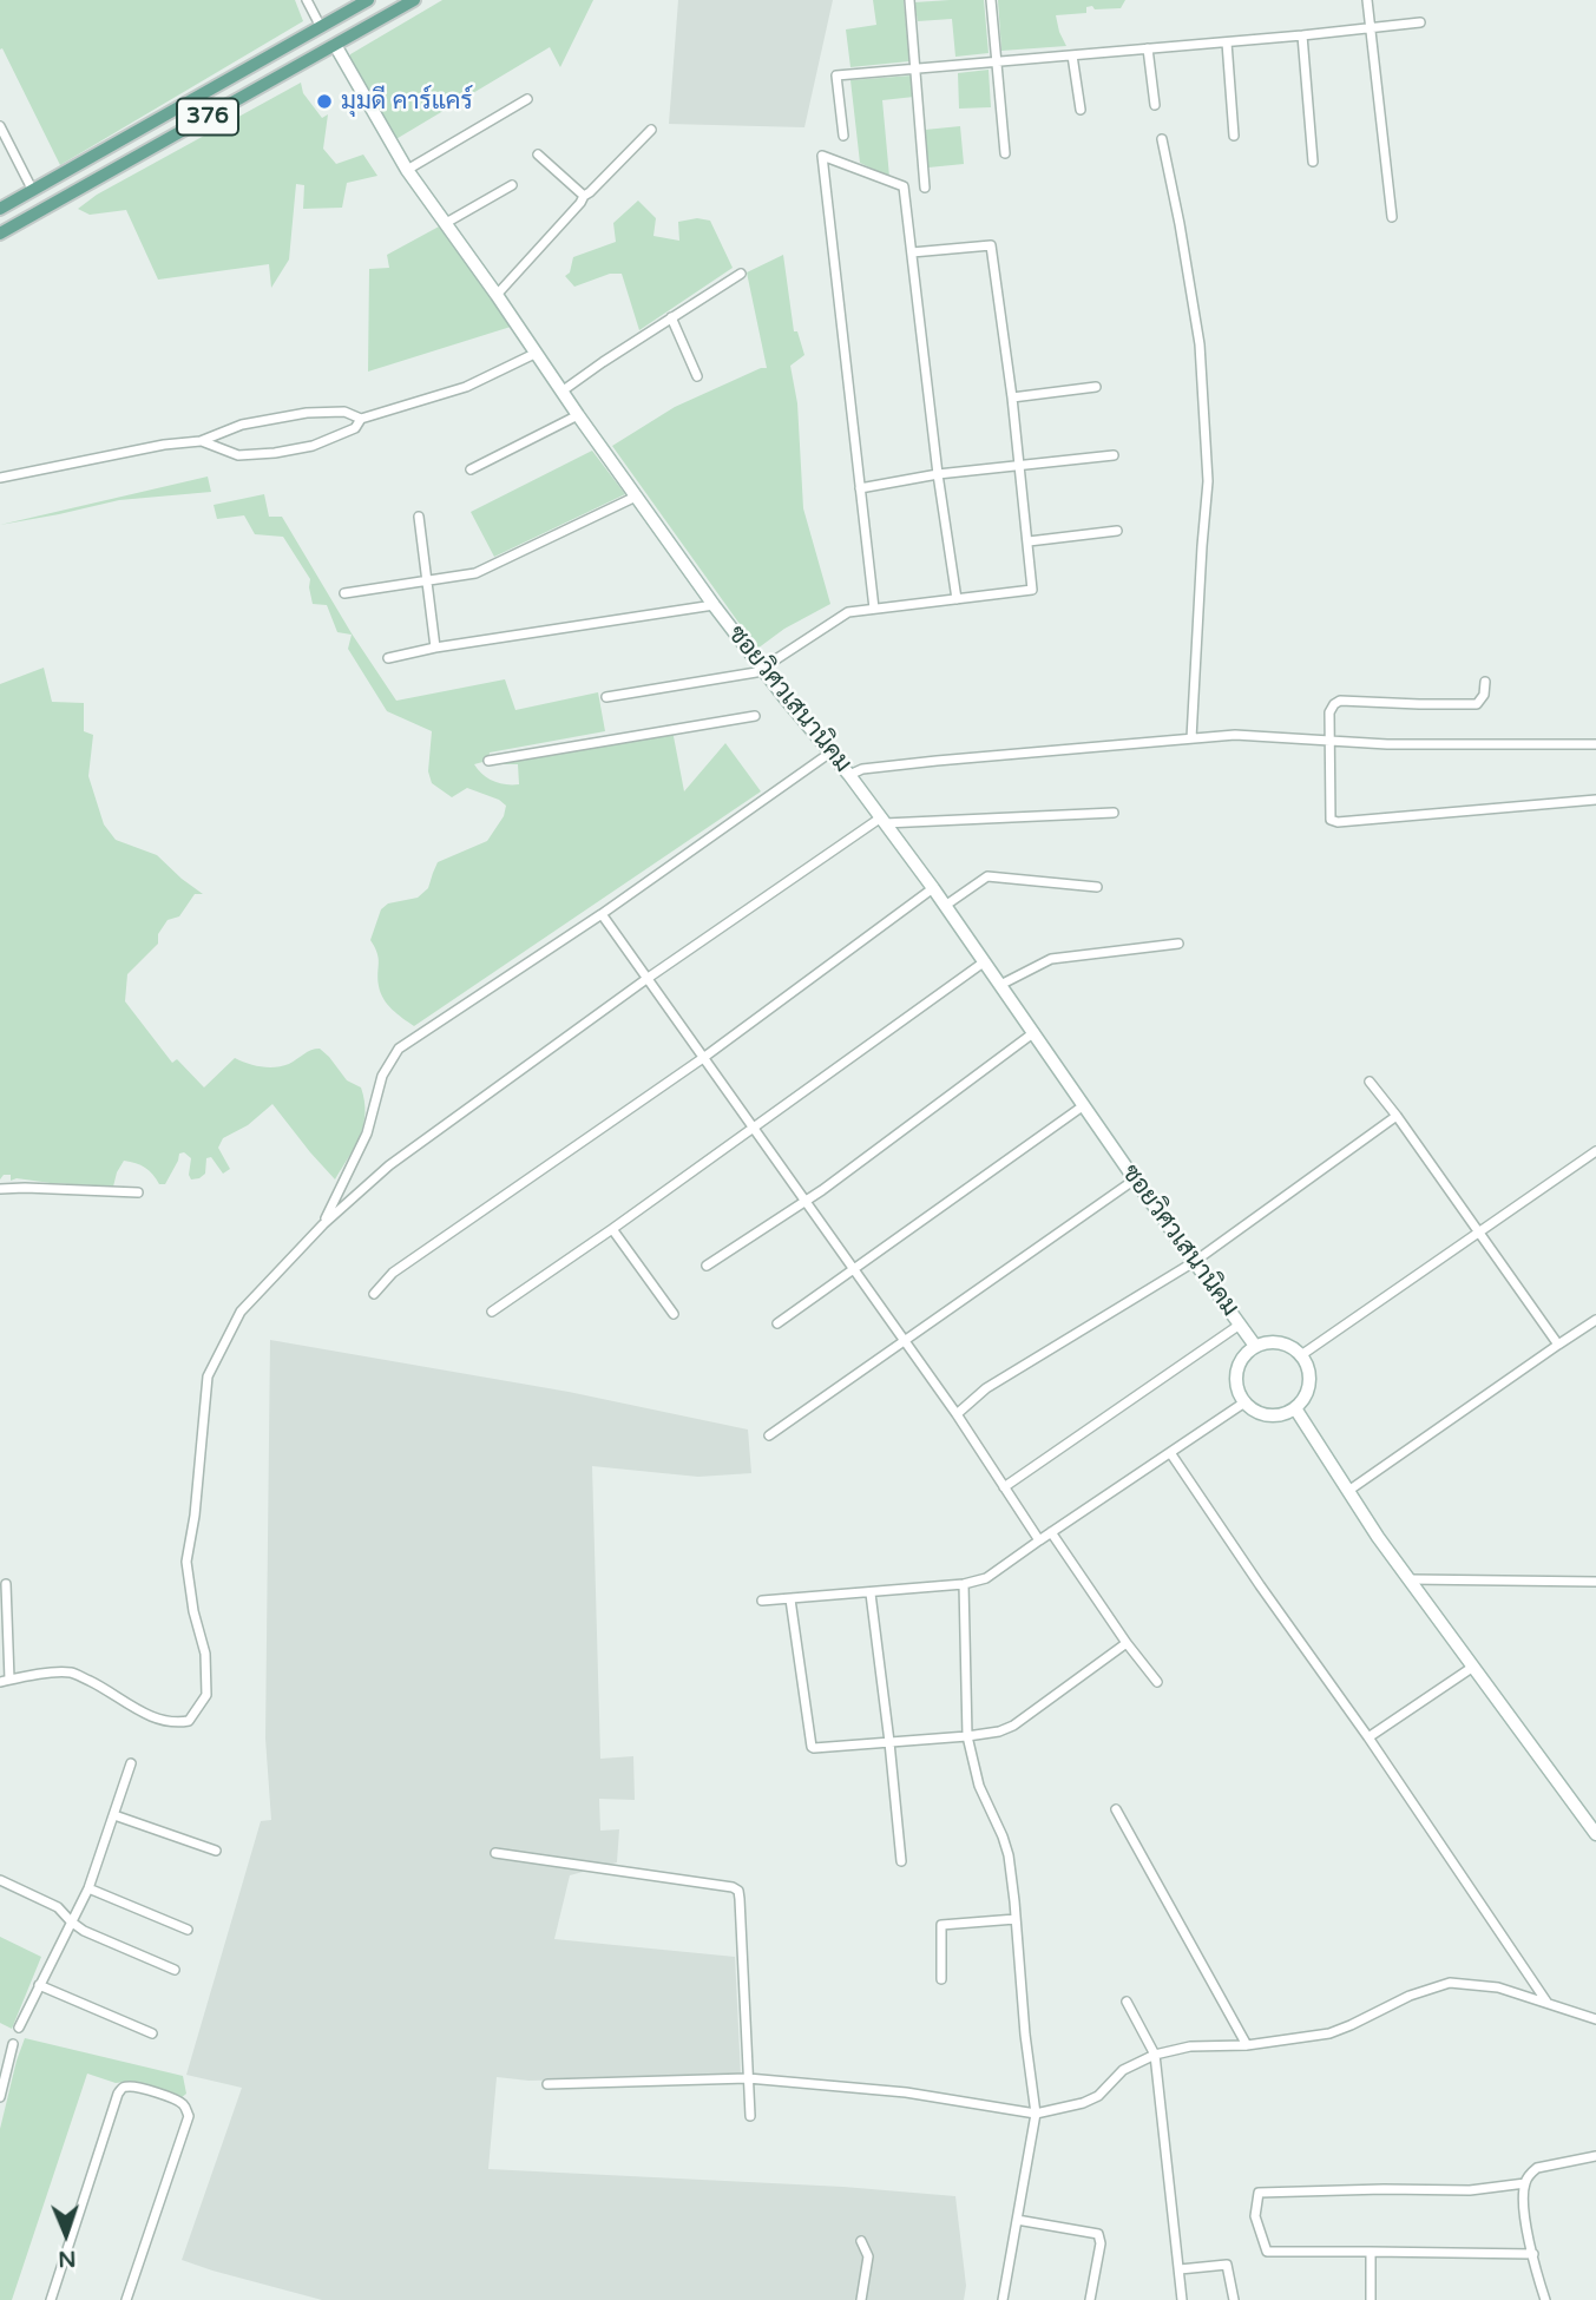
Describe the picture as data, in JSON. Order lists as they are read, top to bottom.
{
  "streets": {
    "main road": ["376"],
    "street": ["ซอยวิศวเสนานิคม"]
  },
  "crossings": [
    ["376", "ซอยวิศวเสนานิคม"]
  ],
  "places": ["มุมดี คาร์แคร์"],
  "north": "bottom"
}
